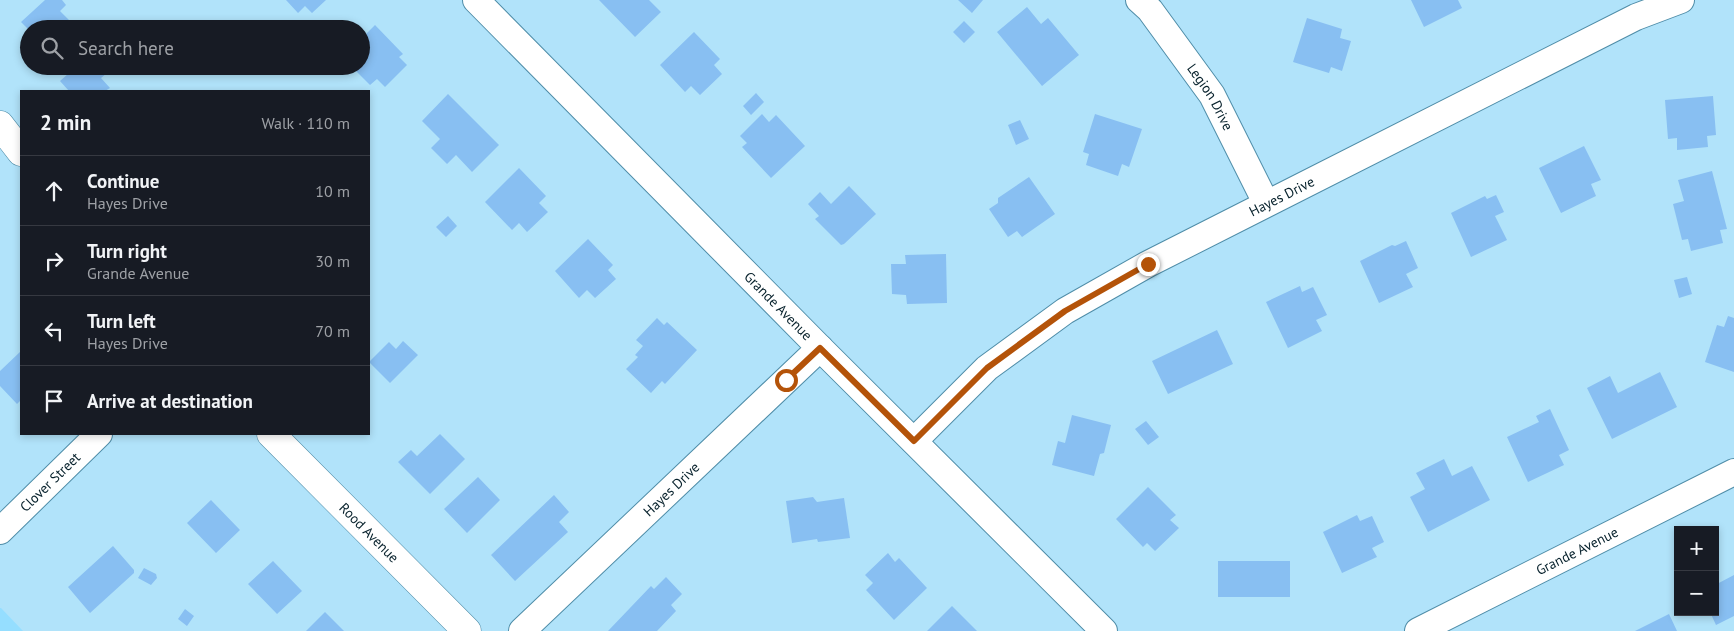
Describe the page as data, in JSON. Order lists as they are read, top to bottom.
{
  "streets": {
    "street": [
      "Legion Drive",
      "Hayes Drive",
      "Grande Avenue",
      "Clover Street",
      "Rood Avenue"
    ]
  },
  "crossings": [
    ["Legion Drive", "Hayes Drive"],
    ["Hayes Drive", "Grande Avenue"]
  ],
  "page": {
    "search": "Search here",
    "heading": ["2 min", "Walk · 110 m"],
    "list": [
      ["Continue", "Hayes Drive", "10 m"],
      ["Turn right", "Grande Avenue", "30 m"],
      ["Turn left", "Hayes Drive", "70 m"],
      "Arrive at destination"
    ],
    "map_buttons": ["+", "−"]
  }
}
